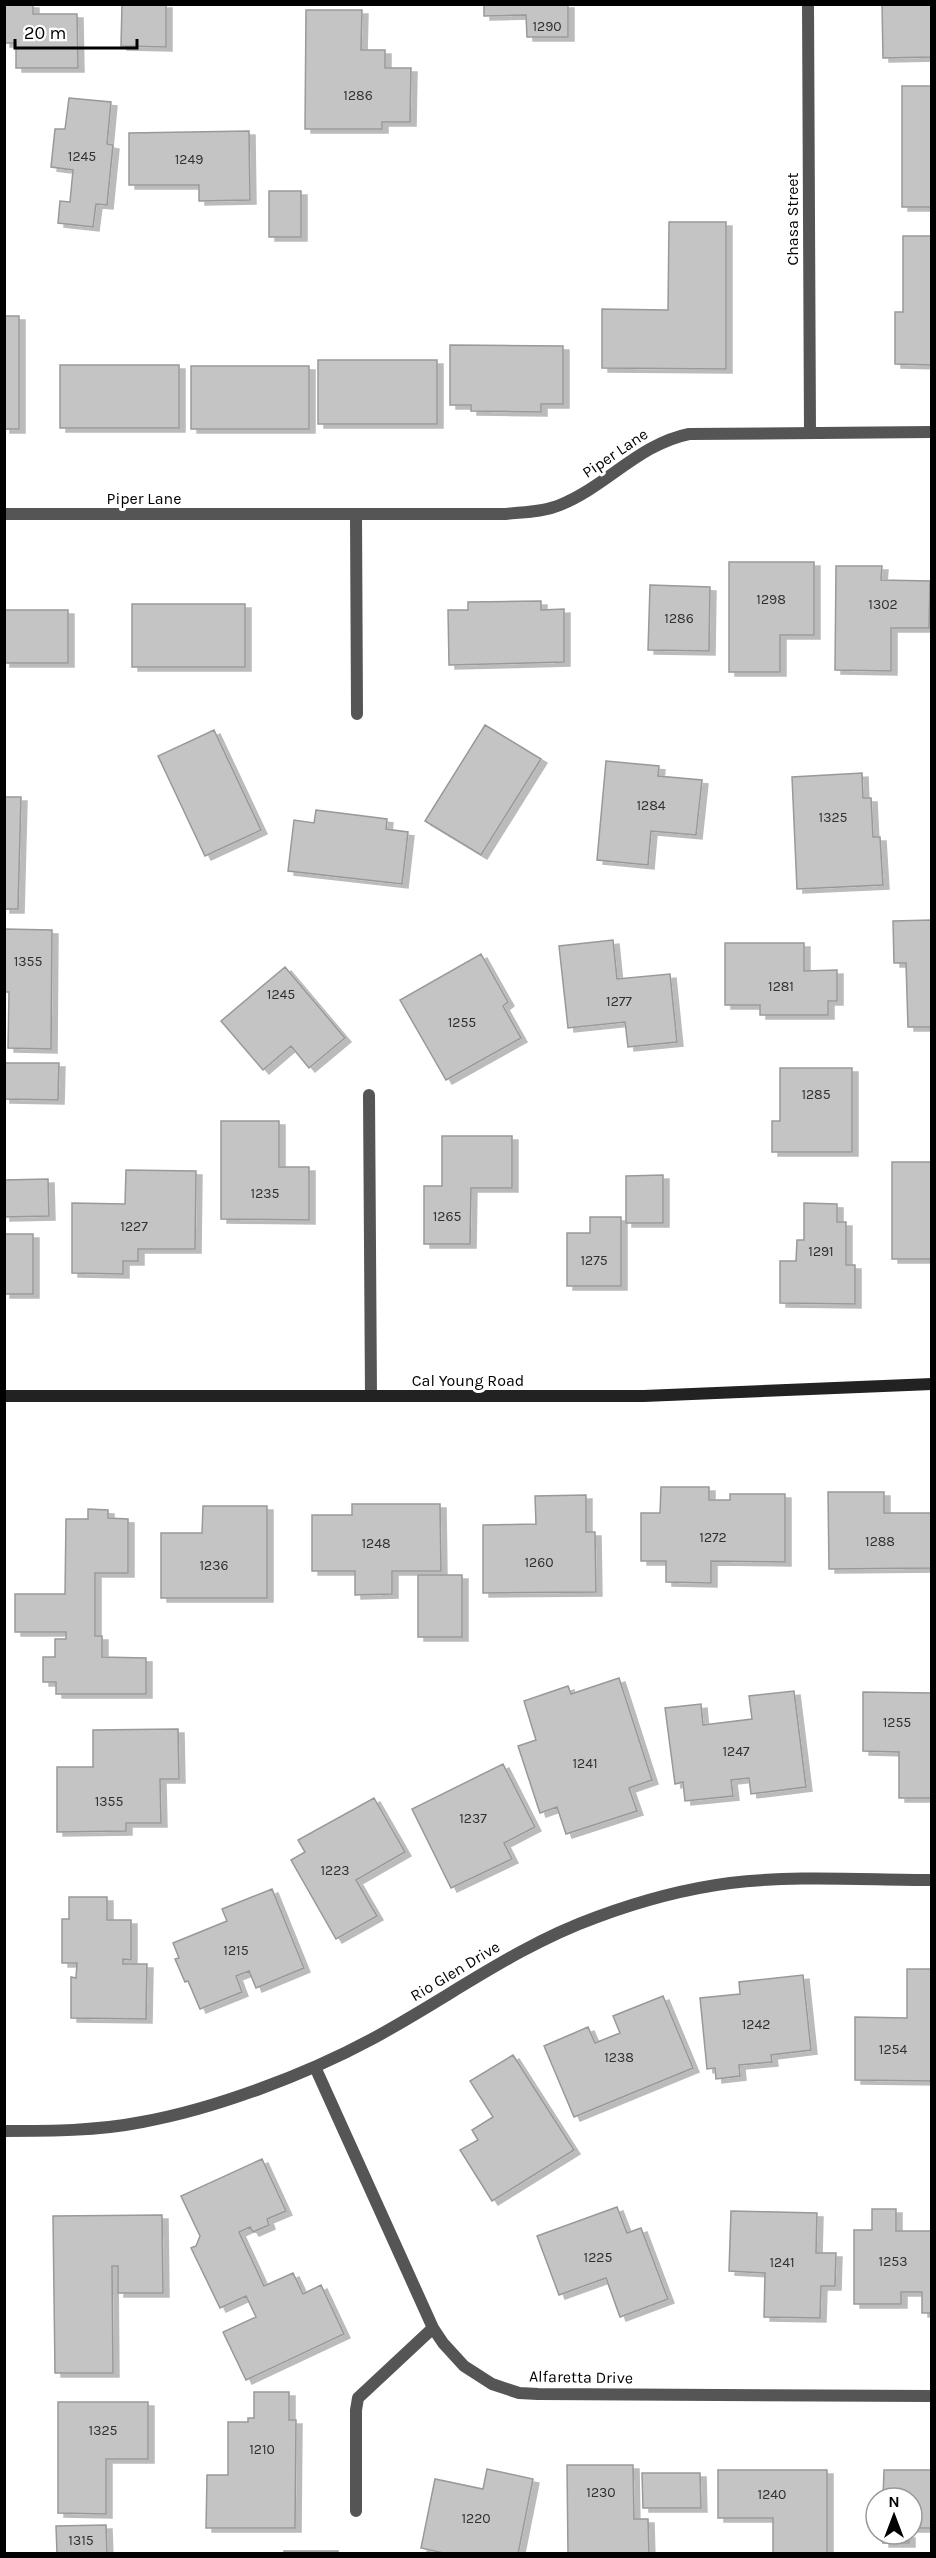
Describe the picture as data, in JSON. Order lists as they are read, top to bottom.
{
  "streets": {
    "main road": ["Cal Young Road"],
    "street": [
      "Chasa Street",
      "Piper Lane",
      "Rio Glen Drive",
      "Alfaretta Drive"
    ]
  },
  "crossings": [
    ["Chasa Street", "Piper Lane"],
    ["Rio Glen Drive", "Alfaretta Drive"]
  ],
  "house_numbers": [
    "1290",
    "1286",
    "1245",
    "1249",
    "1298",
    "1302",
    "1286",
    "1284",
    "1325",
    "1355",
    "1281",
    "1245",
    "1277",
    "1255",
    "1285",
    "1235",
    "1265",
    "1227",
    "1291",
    "1275",
    "1272",
    "1288",
    "1248",
    "1260",
    "1236",
    "1255",
    "1247",
    "1241",
    "1355",
    "1237",
    "1223",
    "1215",
    "1242",
    "1254",
    "1238",
    "1225",
    "1253",
    "1241",
    "1325",
    "1210",
    "1230",
    "1240",
    "1220",
    "1315"
  ],
  "scale_bar": "20 m",
  "north": "top"
}
